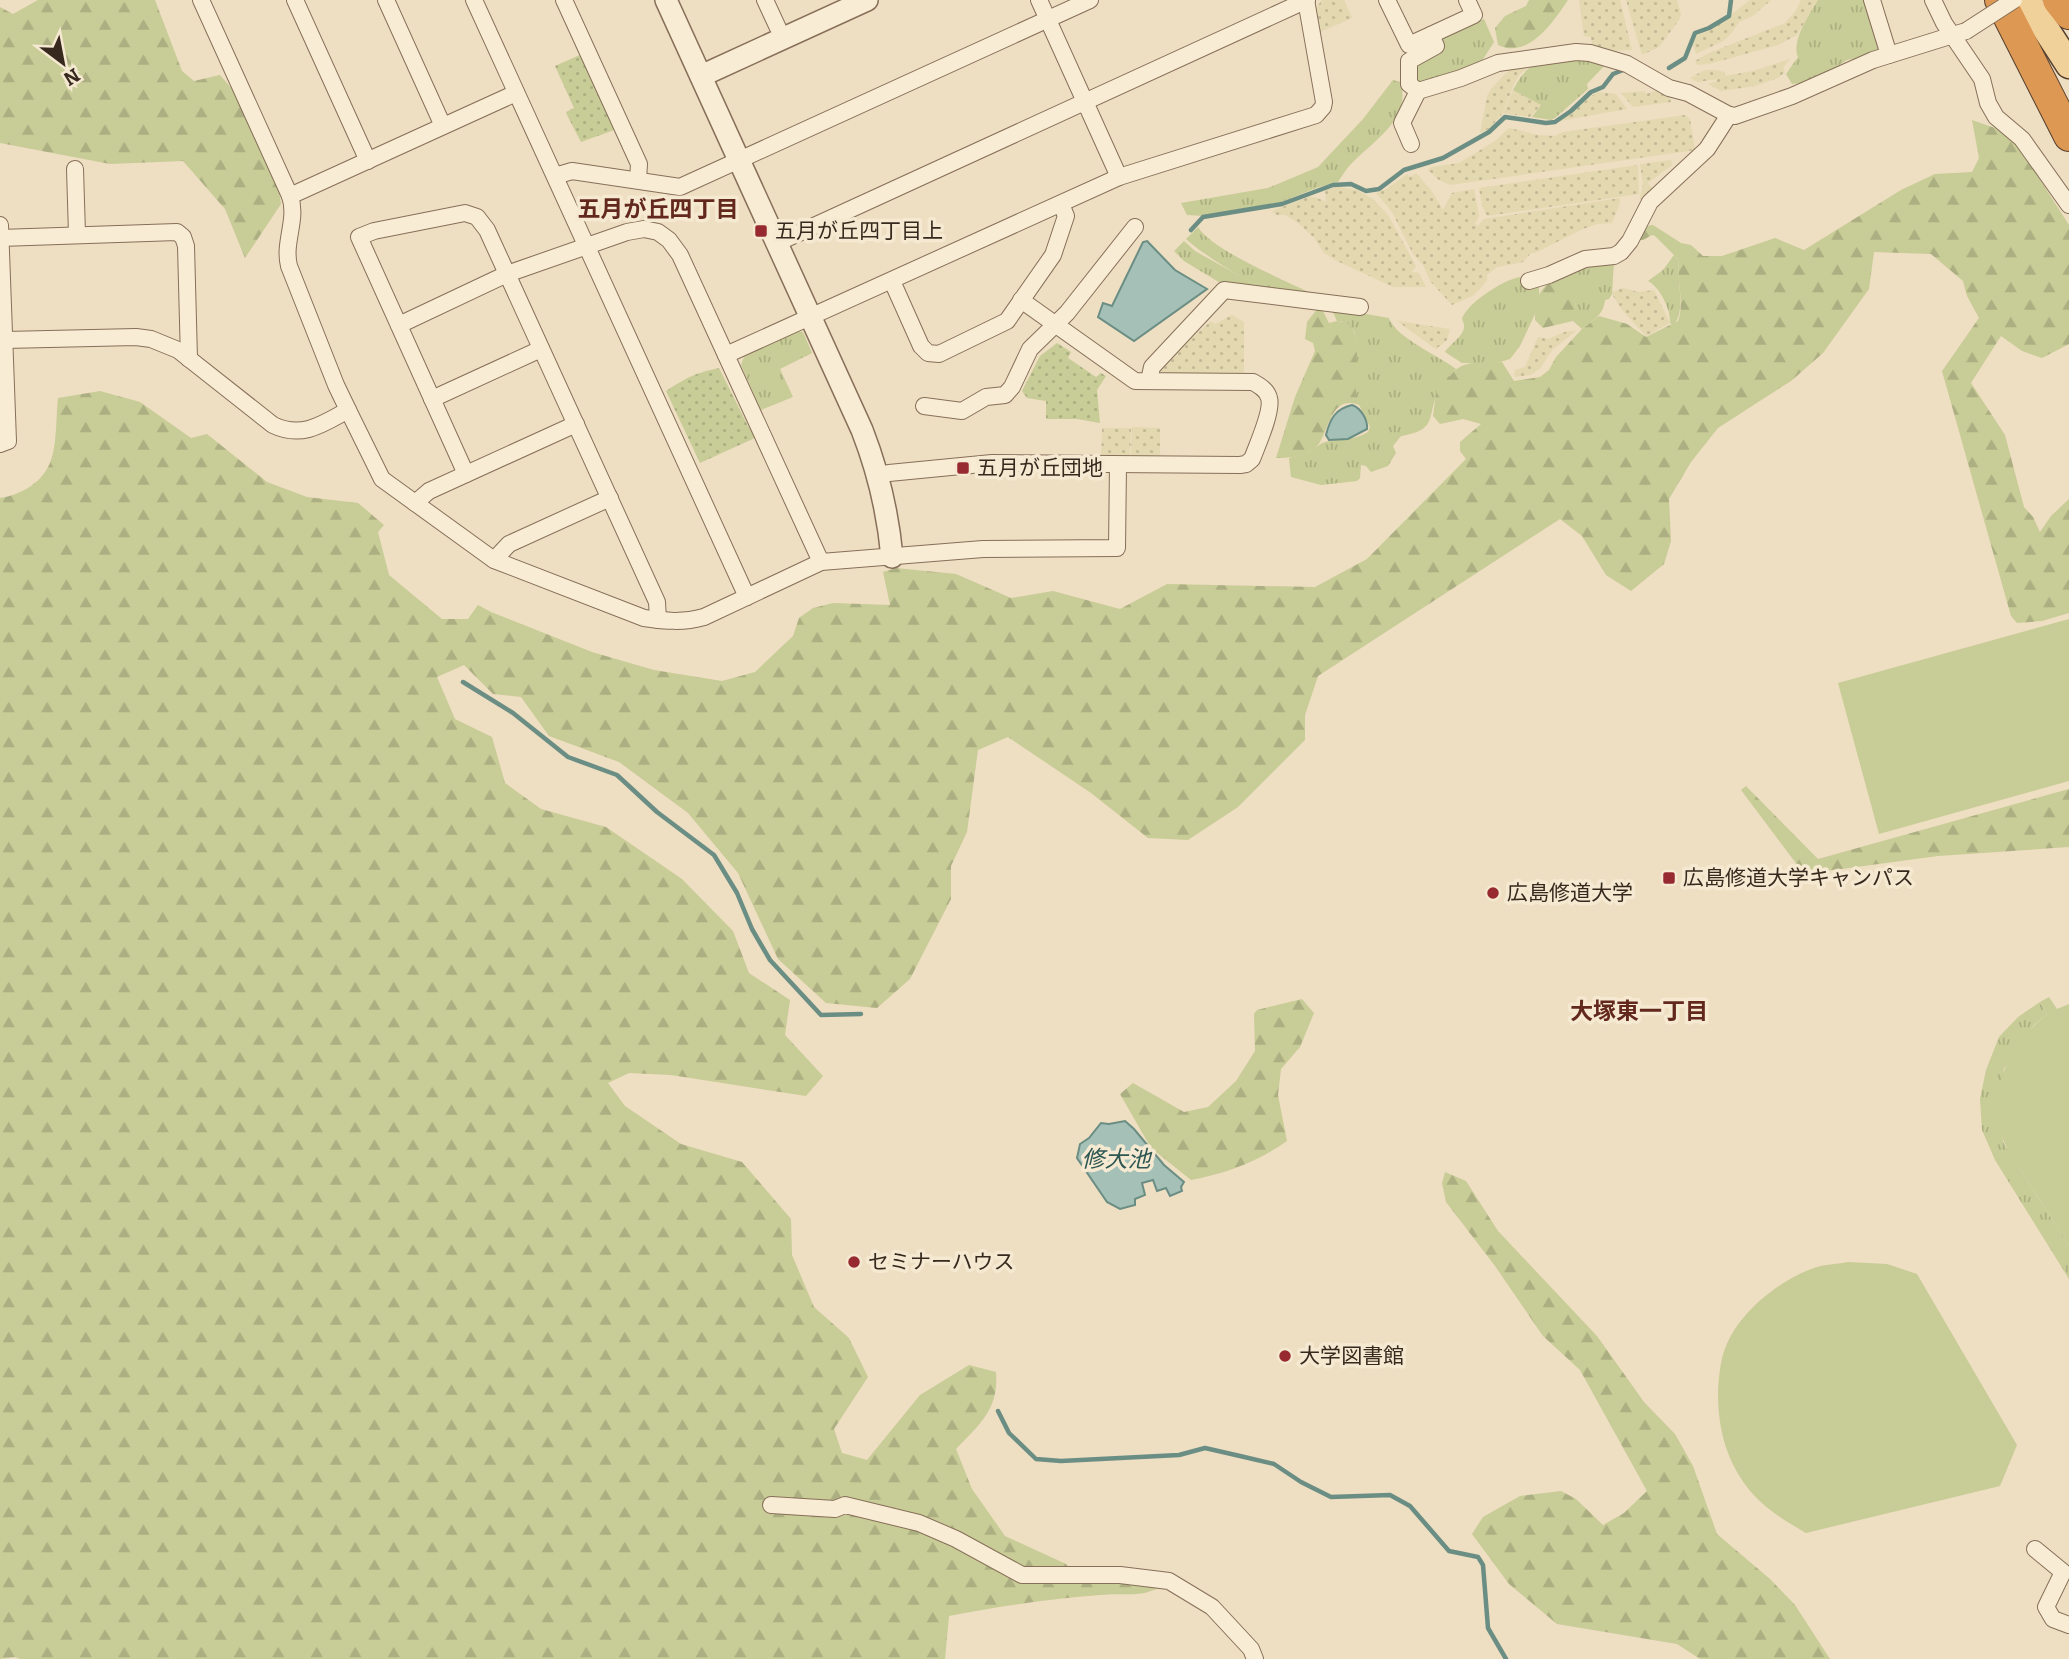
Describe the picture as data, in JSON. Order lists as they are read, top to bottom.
{
  "districts": ["五月が丘四丁目", "大塚東一丁目"],
  "water": ["修大池"],
  "places": {
    "transit": ["五月が丘四丁目上", "五月が丘団地", "広島修道大学キャンパス"],
    "other": ["広島修道大学", "セミナーハウス", "大学図書館"]
  },
  "north": "bottom right"
}
